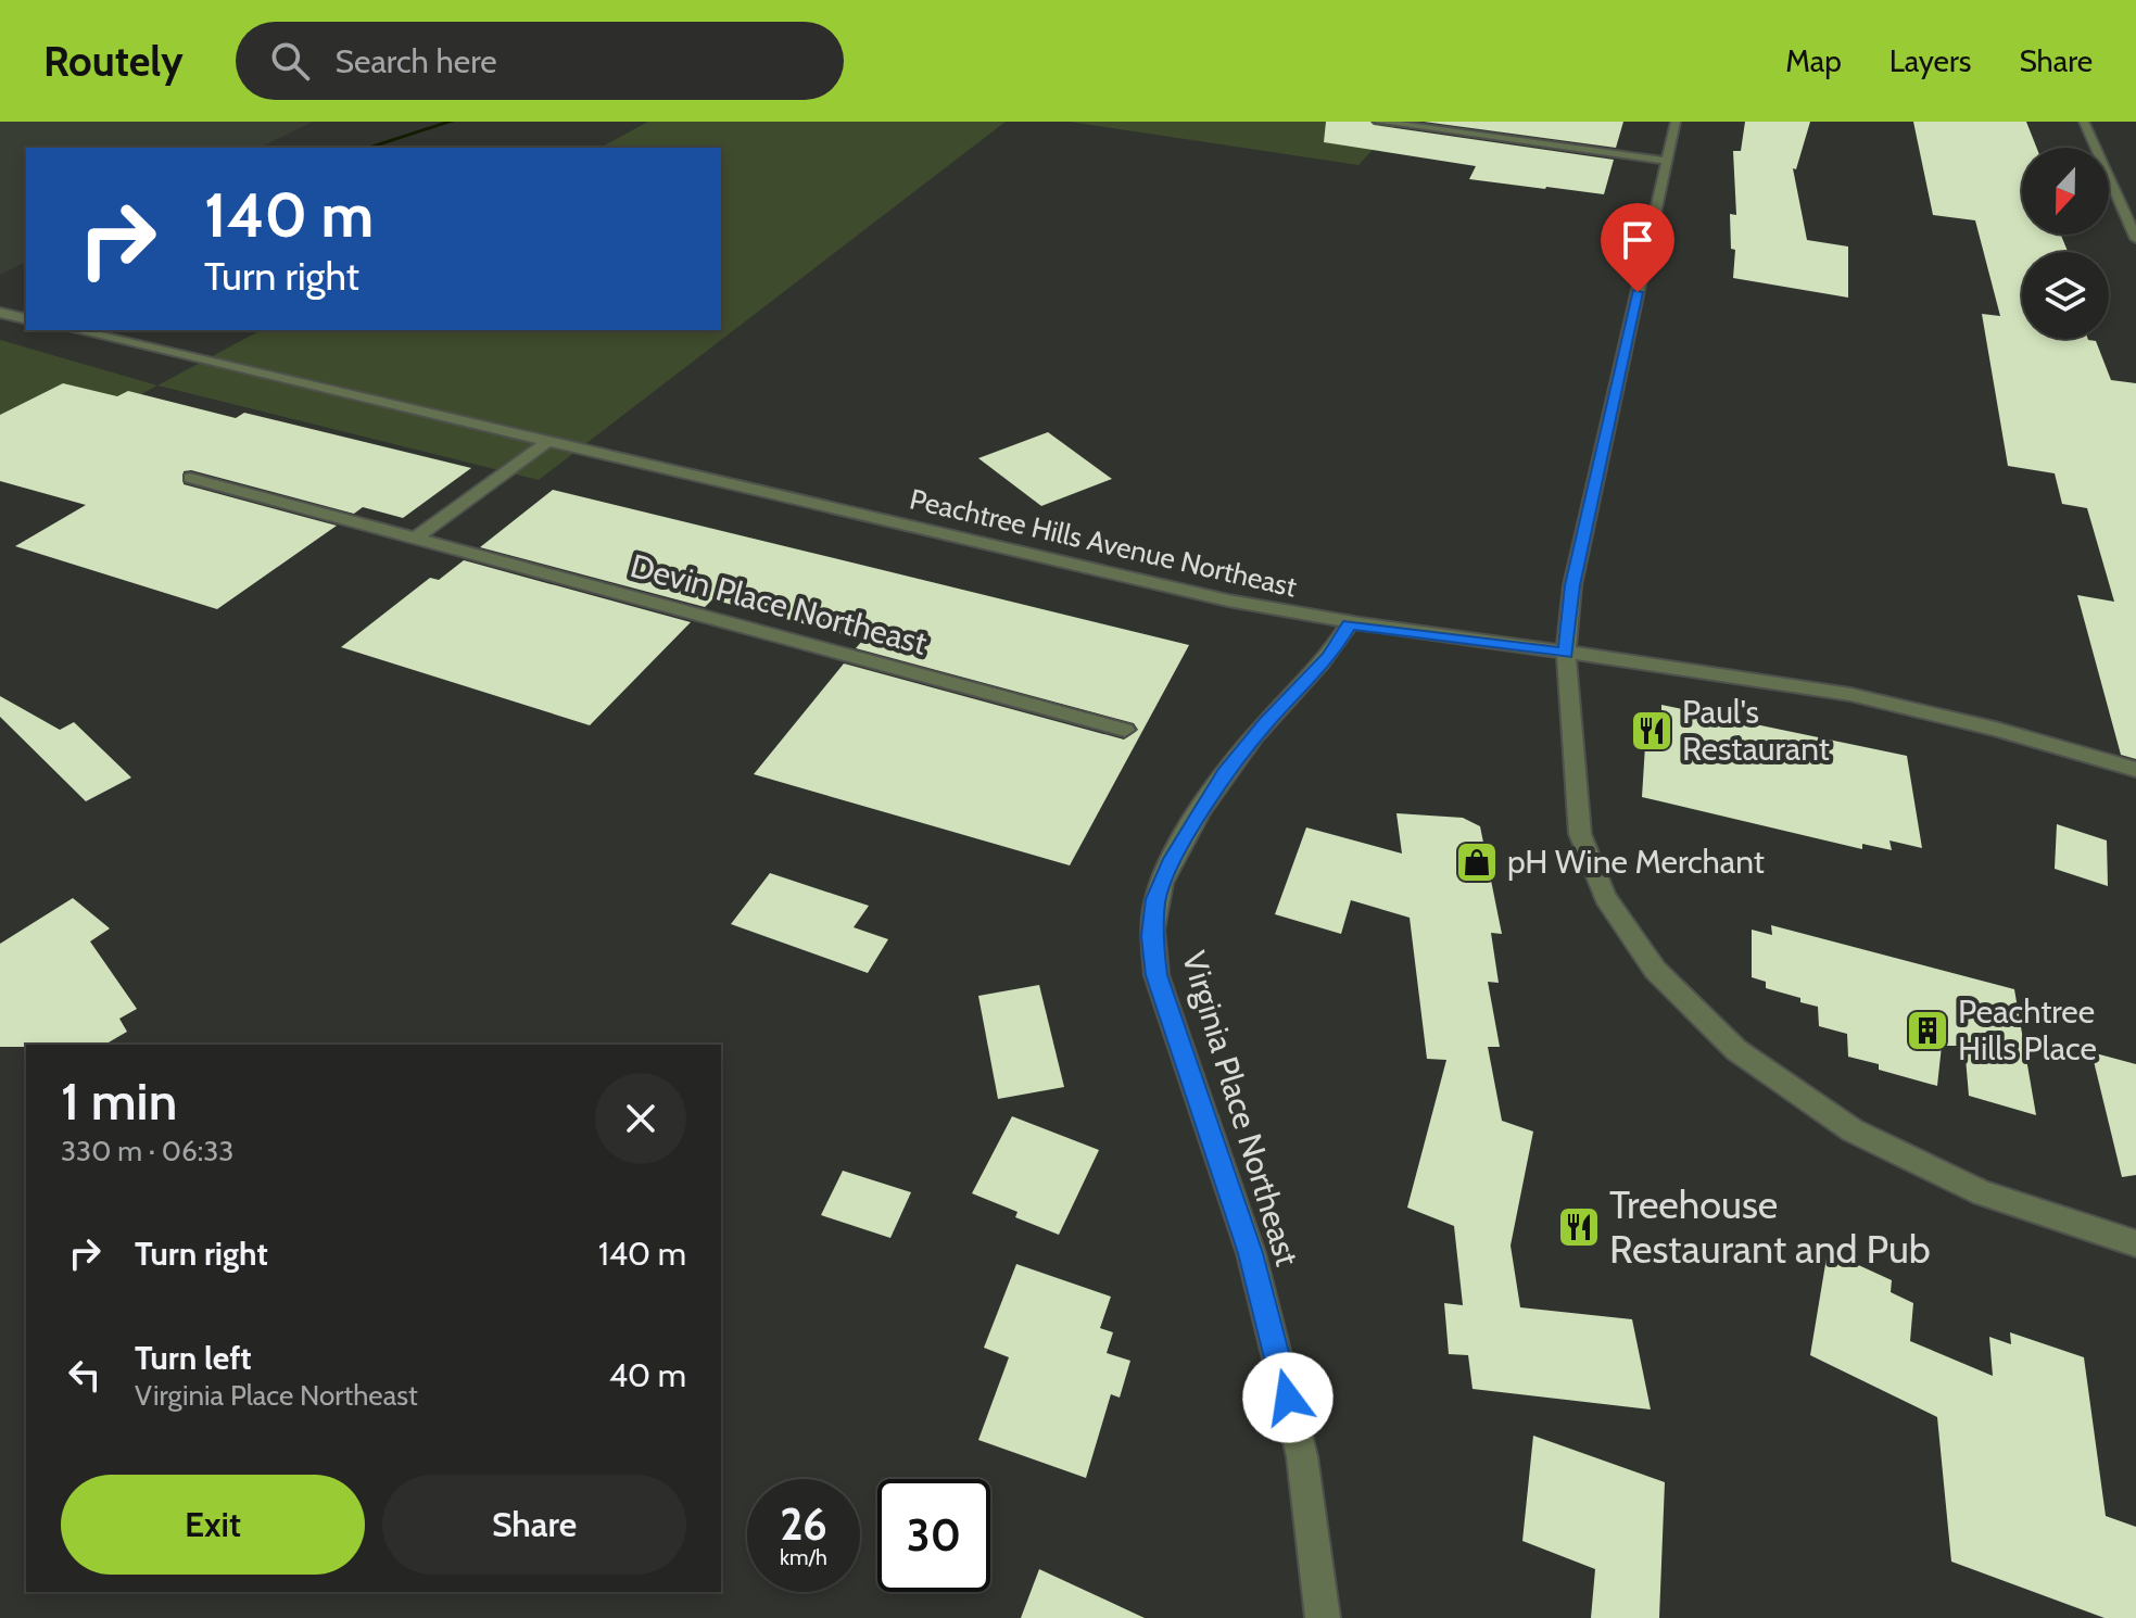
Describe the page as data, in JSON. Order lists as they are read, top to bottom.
{
  "streets": {
    "street": ["Peachtree Hills Avenue Northeast", "Devin Place Northeast", "Virginia Place Northeast"]
  },
  "crossings": [
    ["Peachtree Hills Avenue Northeast", "Virginia Place Northeast"]
  ],
  "places": {
    "restaurant": ["Paul's Restaurant", "Treehouse Restaurant and Pub"],
    "shop": ["pH Wine Merchant"],
    "building": ["Peachtree Hills Place"]
  },
  "north": "bottom",
  "page": {
    "header": "Routely",
    "search": "Search here",
    "nav": ["Map", "Layers", "Share"],
    "turn": ["140 m", "Turn right"],
    "heading": ["1 min", "330 m · 06:33"],
    "list": [
      {
        "name": "Turn right",
        "value": "140 m"
      },
      {
        "name": "Turn left",
        "note": "Virginia Place Northeast",
        "value": "40 m"
      }
    ],
    "buttons": ["Exit", "Share"],
    "speed": "26 km/h",
    "limit": "30"
  }
}
